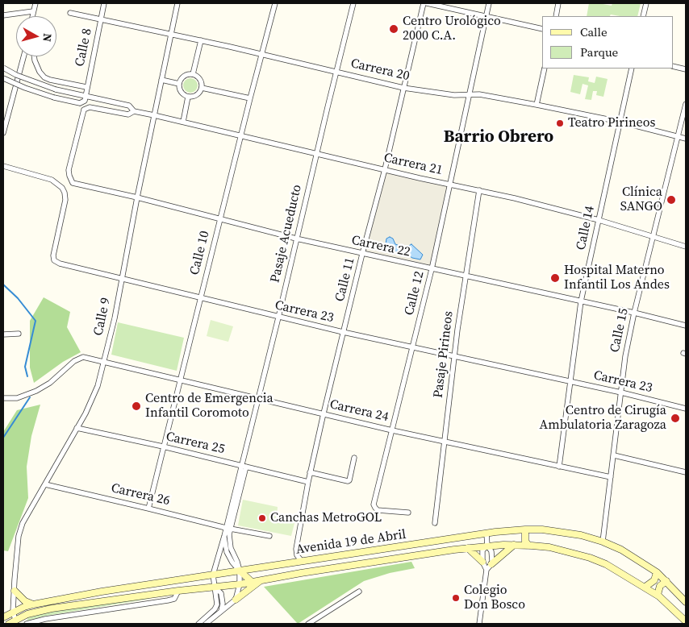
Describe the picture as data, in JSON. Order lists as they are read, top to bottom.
{
  "streets": {
    "main road": ["Avenida 19 de Abril"],
    "street": [
      "Calle 8",
      "Carrera 20",
      "Carrera 21",
      "Calle 14",
      "Pasaje Acueducto",
      "Carrera 22",
      "Calle 10",
      "Calle 11",
      "Calle 12",
      "Carrera 23",
      "Calle 9",
      "Calle 15",
      "Pasaje Pirineos",
      "Carrera 24",
      "Carrera 25",
      "Carrera 26"
    ]
  },
  "crossings": [
    ["Calle 8", "Carrera 20"],
    ["Calle 8", "Carrera 21"],
    ["Carrera 20", "Calle 14"],
    ["Carrera 20", "Pasaje Acueducto"],
    ["Carrera 20", "Calle 10"],
    ["Carrera 20", "Calle 11"],
    ["Carrera 20", "Calle 12"],
    ["Carrera 20", "Calle 9"],
    ["Carrera 20", "Calle 15"],
    ["Carrera 21", "Calle 14"],
    ["Carrera 21", "Pasaje Acueducto"],
    ["Carrera 21", "Carrera 22"],
    ["Carrera 21", "Calle 10"],
    ["Carrera 21", "Calle 11"],
    ["Carrera 21", "Calle 12"],
    ["Carrera 21", "Calle 9"],
    ["Carrera 21", "Calle 15"],
    ["Carrera 21", "Pasaje Pirineos"],
    ["Calle 14", "Carrera 22"],
    ["Calle 14", "Carrera 23"],
    ["Calle 14", "Carrera 24"],
    ["Pasaje Acueducto", "Carrera 22"],
    ["Pasaje Acueducto", "Carrera 23"],
    ["Pasaje Acueducto", "Carrera 24"],
    ["Pasaje Acueducto", "Carrera 25"],
    ["Pasaje Acueducto", "Carrera 26"],
    ["Pasaje Acueducto", "Avenida 19 de Abril"],
    ["Carrera 22", "Calle 10"],
    ["Carrera 22", "Calle 11"],
    ["Carrera 22", "Calle 12"],
    ["Carrera 22", "Calle 9"],
    ["Carrera 22", "Calle 15"],
    ["Carrera 22", "Pasaje Pirineos"],
    ["Calle 10", "Carrera 23"],
    ["Calle 10", "Carrera 24"],
    ["Calle 10", "Carrera 25"],
    ["Calle 10", "Carrera 26"],
    ["Calle 11", "Carrera 23"],
    ["Calle 11", "Carrera 24"],
    ["Calle 11", "Carrera 25"],
    ["Calle 11", "Avenida 19 de Abril"],
    ["Calle 12", "Carrera 23"],
    ["Calle 12", "Carrera 24"],
    ["Carrera 23", "Calle 9"],
    ["Carrera 23", "Calle 15"],
    ["Carrera 23", "Pasaje Pirineos"],
    ["Calle 9", "Carrera 24"],
    ["Calle 9", "Carrera 25"],
    ["Calle 9", "Carrera 26"],
    ["Calle 9", "Avenida 19 de Abril"],
    ["Calle 15", "Carrera 24"],
    ["Calle 15", "Avenida 19 de Abril"],
    ["Pasaje Pirineos", "Carrera 24"]
  ],
  "districts": ["Barrio Obrero"],
  "places": [
    "Centro Urológico 2000 C.A.",
    "Teatro Pirineos",
    "Clínica SANGO",
    "Hospital Materno Infantil Los Andes",
    "Centro de Emergencia Infantil Coromoto",
    "Centro de Cirugía Ambulatoria Zaragoza",
    "Canchas MetroGOL",
    "Colegio Don Bosco"
  ],
  "legend": ["Calle", "Parque"],
  "north": "right"
}
